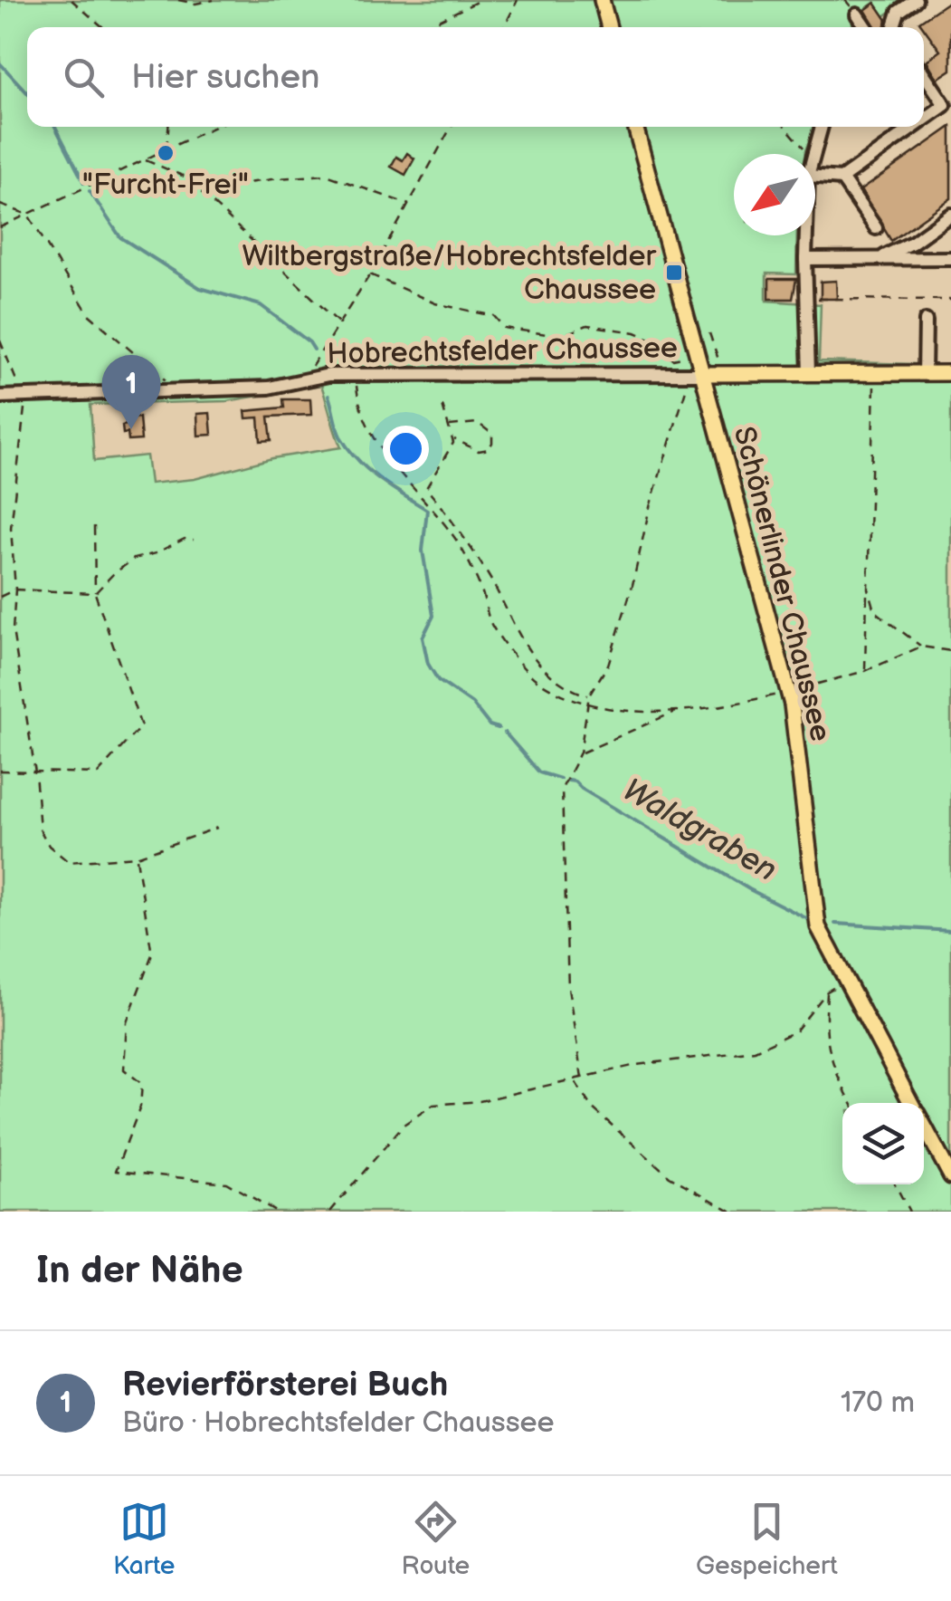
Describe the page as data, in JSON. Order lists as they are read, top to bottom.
{
  "streets": {
    "main road": ["Hobrechtsfelder Chaussee", "Schönerlinder Chaussee"]
  },
  "crossings": [
    ["Hobrechtsfelder Chaussee", "Schönerlinder Chaussee"]
  ],
  "water": ["Waldgraben"],
  "places": {
    "other": ["\"Furcht-Frei\""],
    "transit": ["Wiltbergstraße/Hobrechtsfelder Chaussee"]
  },
  "north": "bottom left",
  "page": {
    "search": "Hier suchen",
    "pins": "1",
    "heading": "In der Nähe",
    "list": [
      {
        "mark": "1",
        "name": "Revierförsterei Buch",
        "note": "Büro · Hobrechtsfelder Chaussee",
        "value": "170 m"
      }
    ],
    "nav": ["Karte", "Route", "Gespeichert"]
  }
}
